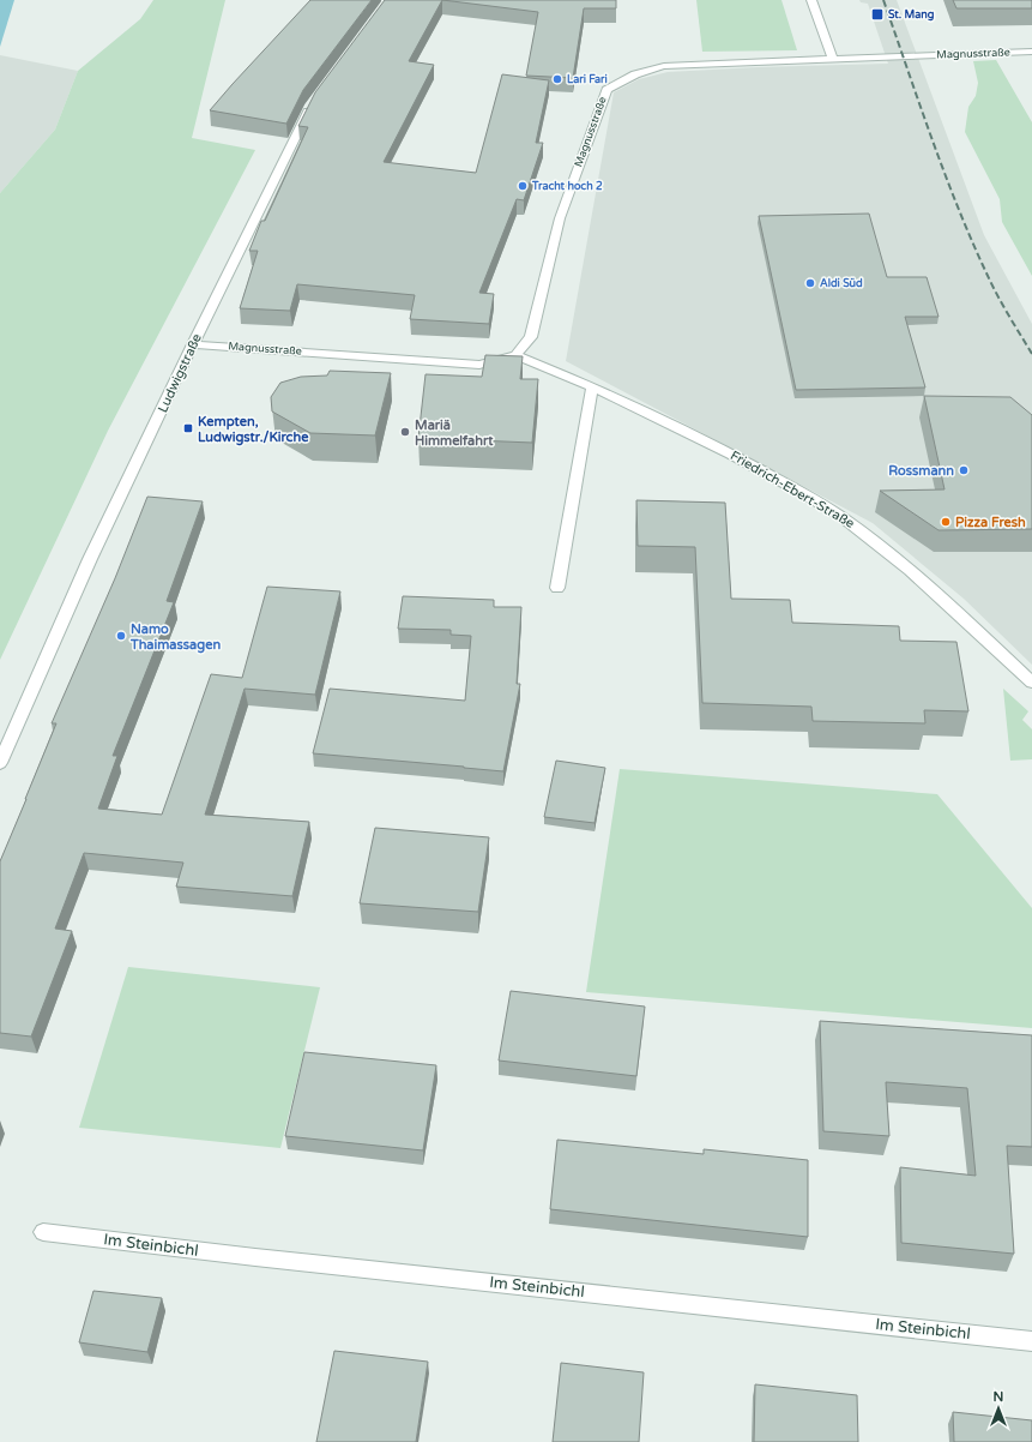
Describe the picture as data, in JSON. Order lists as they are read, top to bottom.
{
  "streets": {
    "street": [
      "Magnusstraße",
      "Ludwigstraße",
      "Friedrich-Ebert-Straße",
      "Im Steinbichl"
    ]
  },
  "crossings": [
    ["Magnusstraße", "Ludwigstraße"],
    ["Magnusstraße", "Friedrich-Ebert-Straße"]
  ],
  "places": {
    "transit": ["St. Mang", "Kempten, Ludwigstr./Kirche"],
    "other": [
      "Lari Fari",
      "Tracht hoch 2",
      "Aldi Süd",
      "Mariä Himmelfahrt",
      "Rossmann",
      "Pizza Fresh",
      "Namo Thaimassagen"
    ]
  },
  "north": "top"
}
